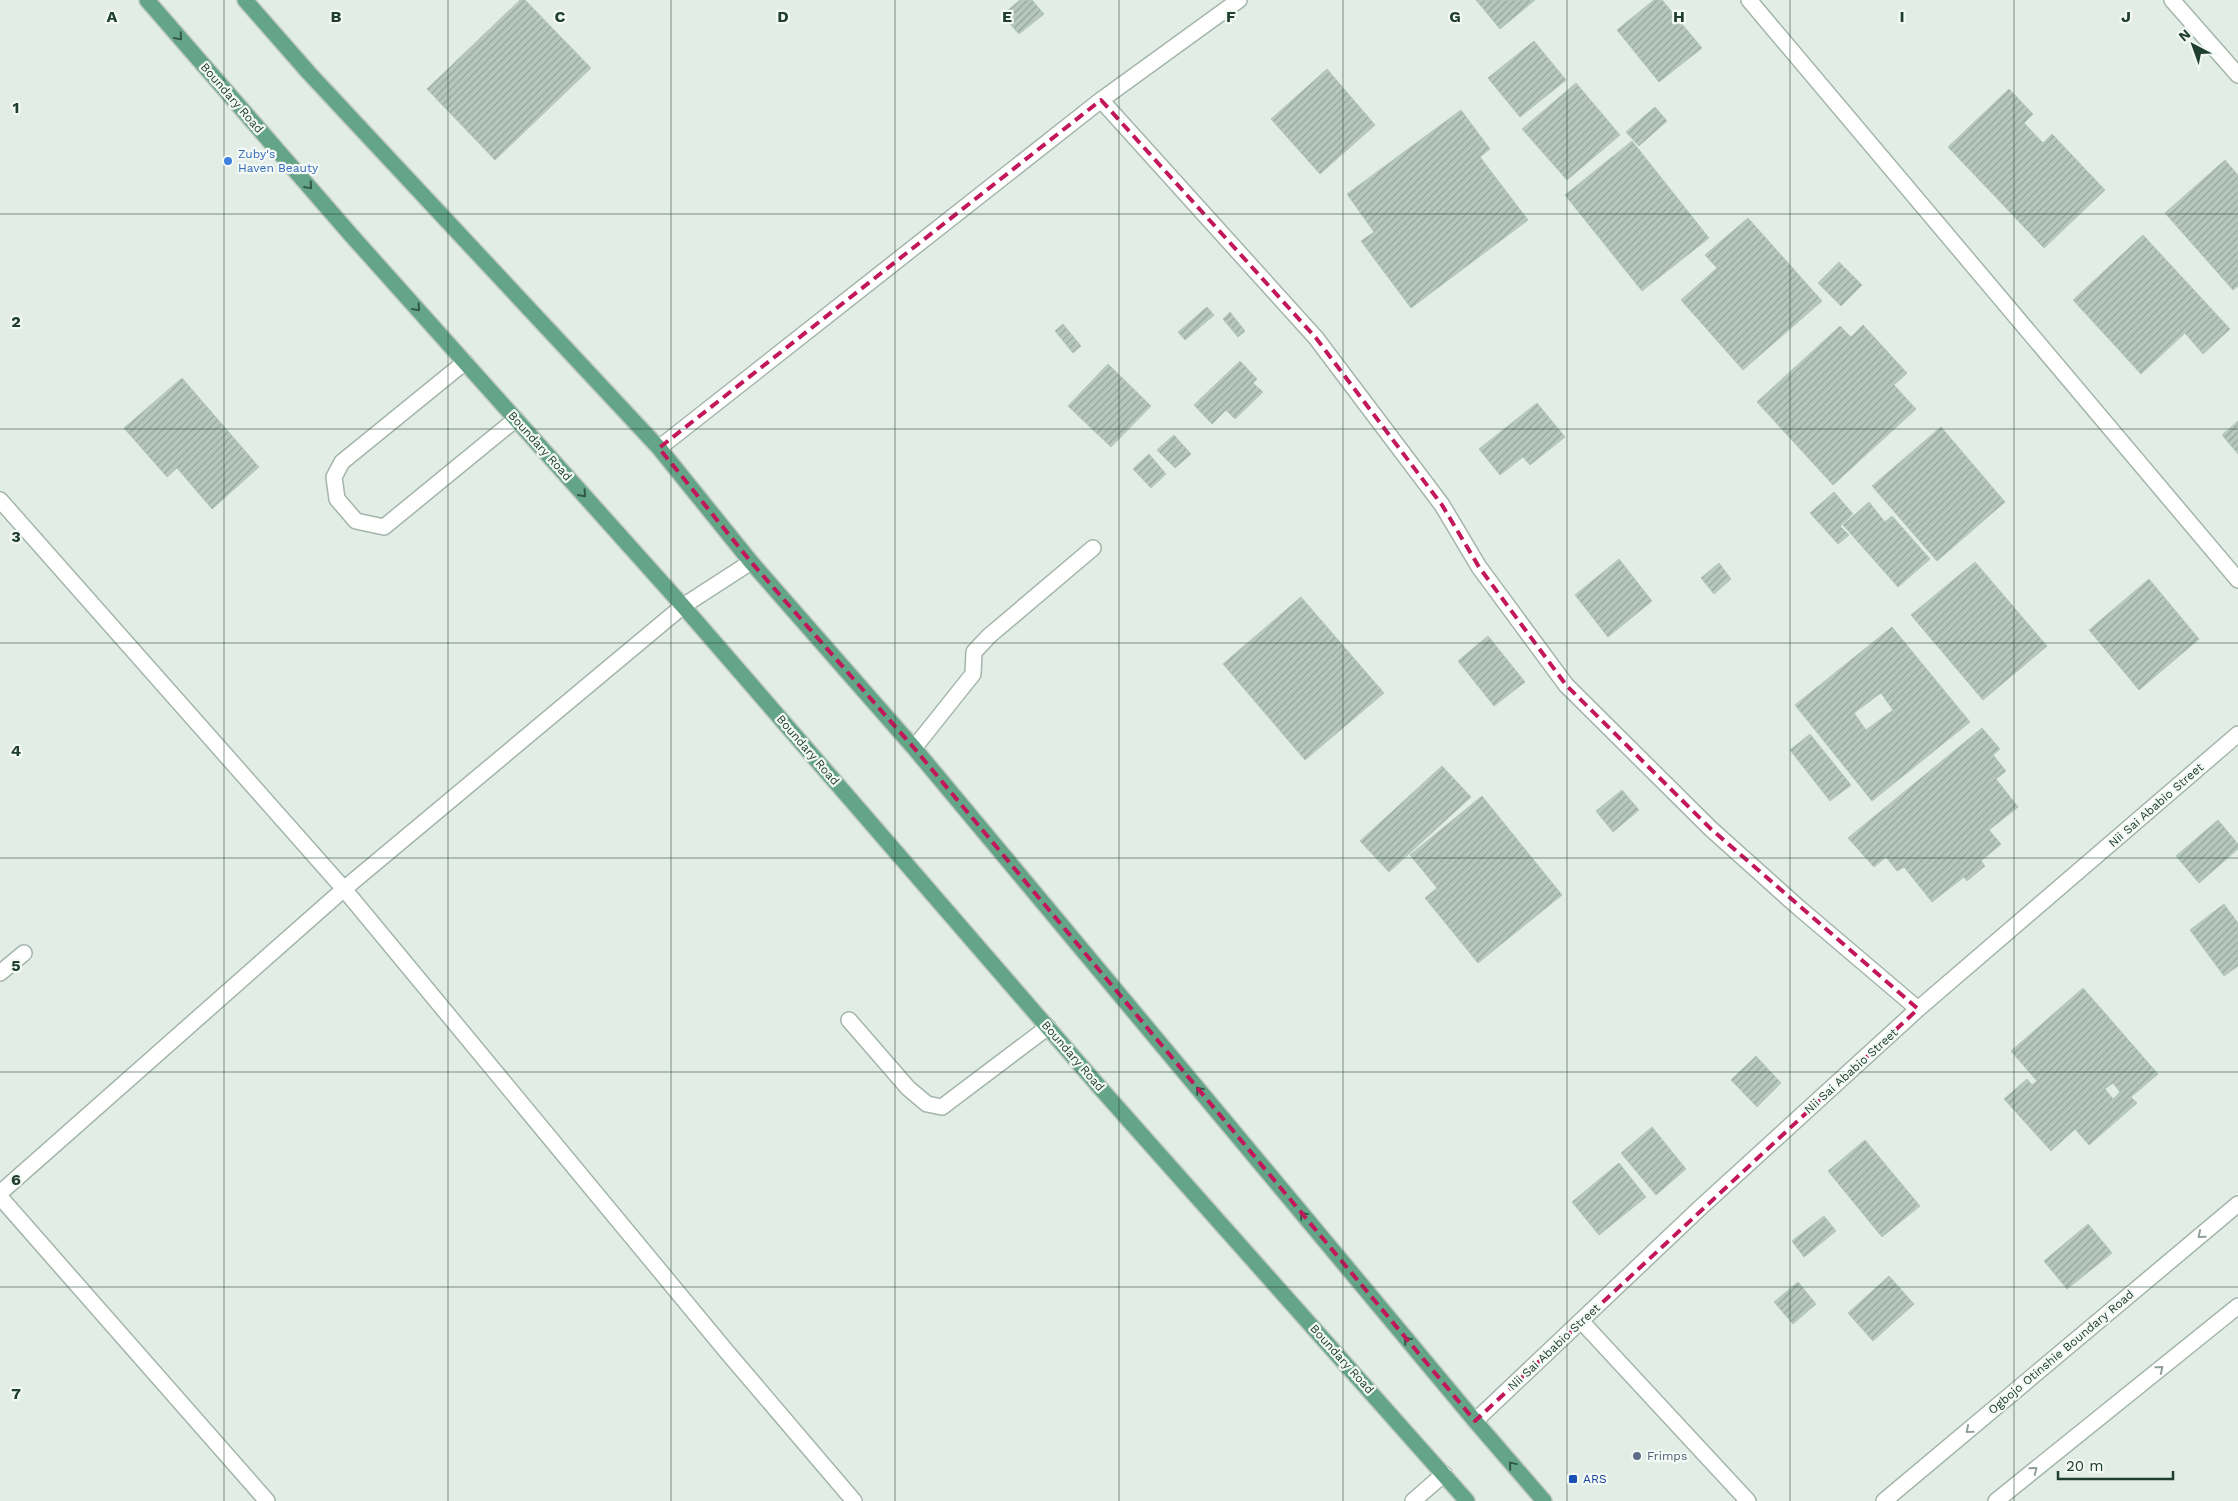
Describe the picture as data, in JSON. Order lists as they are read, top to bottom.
{
  "streets": {
    "main road": ["Boundary Road"],
    "street": ["Nii Sai Ababio Street", "Ogbojo Otinshie Boundary Road"]
  },
  "places": {
    "other": ["Zuby's Haven Beauty", "Frimps"],
    "transit": ["ARS"]
  },
  "scale_bar": "20 m",
  "north": "top left",
  "grid": {
    "columns": [
      "A",
      "B",
      "C",
      "D",
      "E",
      "F",
      "G",
      "H",
      "I",
      "J"
    ],
    "rows": [
      "1",
      "2",
      "3",
      "4",
      "5",
      "6",
      "7"
    ]
  }
}
